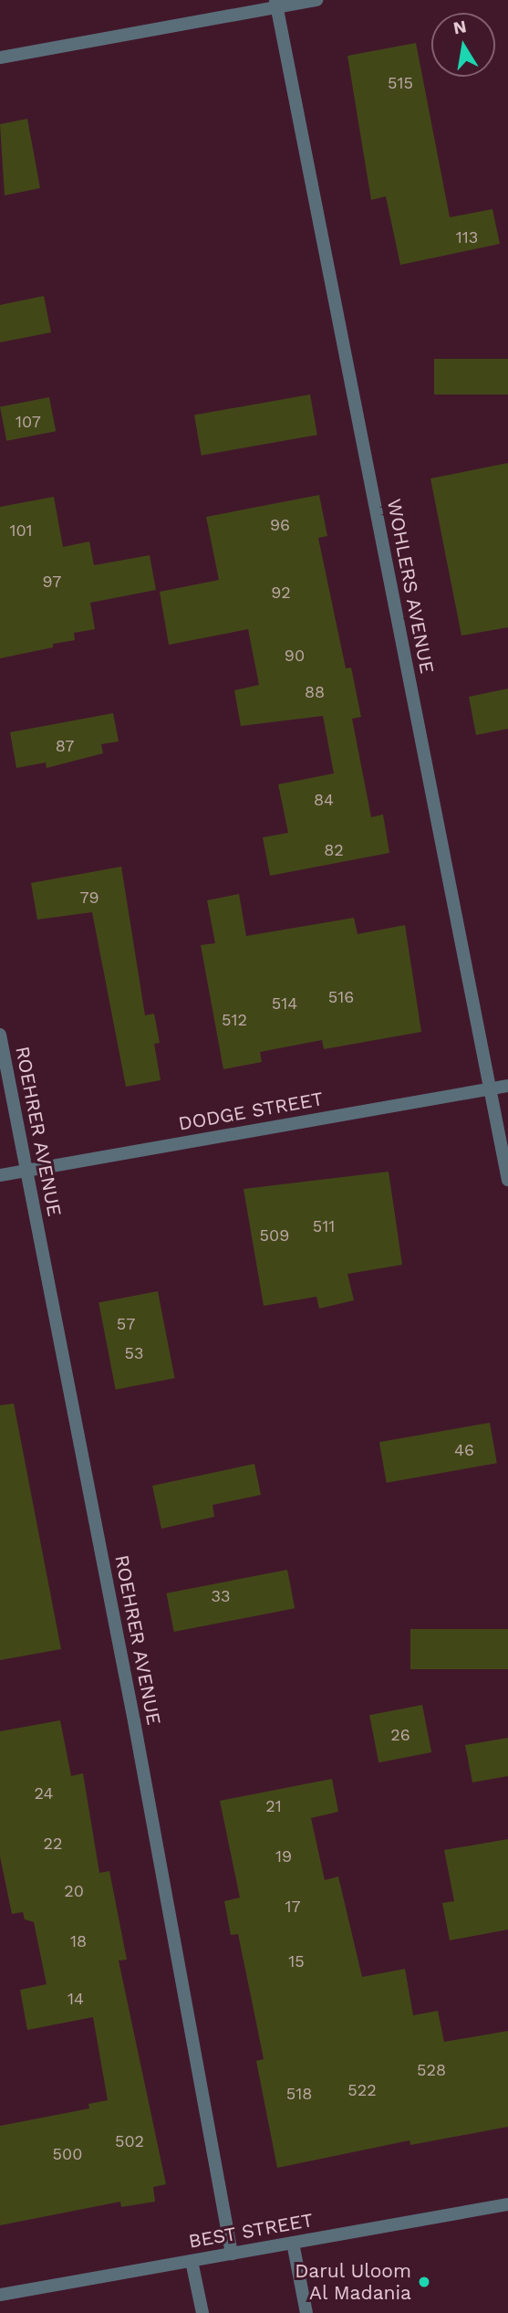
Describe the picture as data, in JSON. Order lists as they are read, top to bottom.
{
  "streets": {
    "street": [
      "WOHLERS AVENUE",
      "DODGE STREET",
      "ROEHRER AVENUE",
      "BEST STREET"
    ]
  },
  "crossings": [
    ["WOHLERS AVENUE", "DODGE STREET"],
    ["DODGE STREET", "ROEHRER AVENUE"],
    ["ROEHRER AVENUE", "BEST STREET"]
  ],
  "places": ["Darul Uloom Al Madania"],
  "house_numbers": [
    "515",
    "113",
    "107",
    "96",
    "101",
    "97",
    "92",
    "90",
    "88",
    "87",
    "84",
    "82",
    "79",
    "516",
    "514",
    "512",
    "511",
    "509",
    "57",
    "53",
    "46",
    "33",
    "26",
    "24",
    "21",
    "22",
    "19",
    "20",
    "17",
    "18",
    "15",
    "14",
    "528",
    "522",
    "518",
    "502",
    "500"
  ],
  "north": "top"
}
